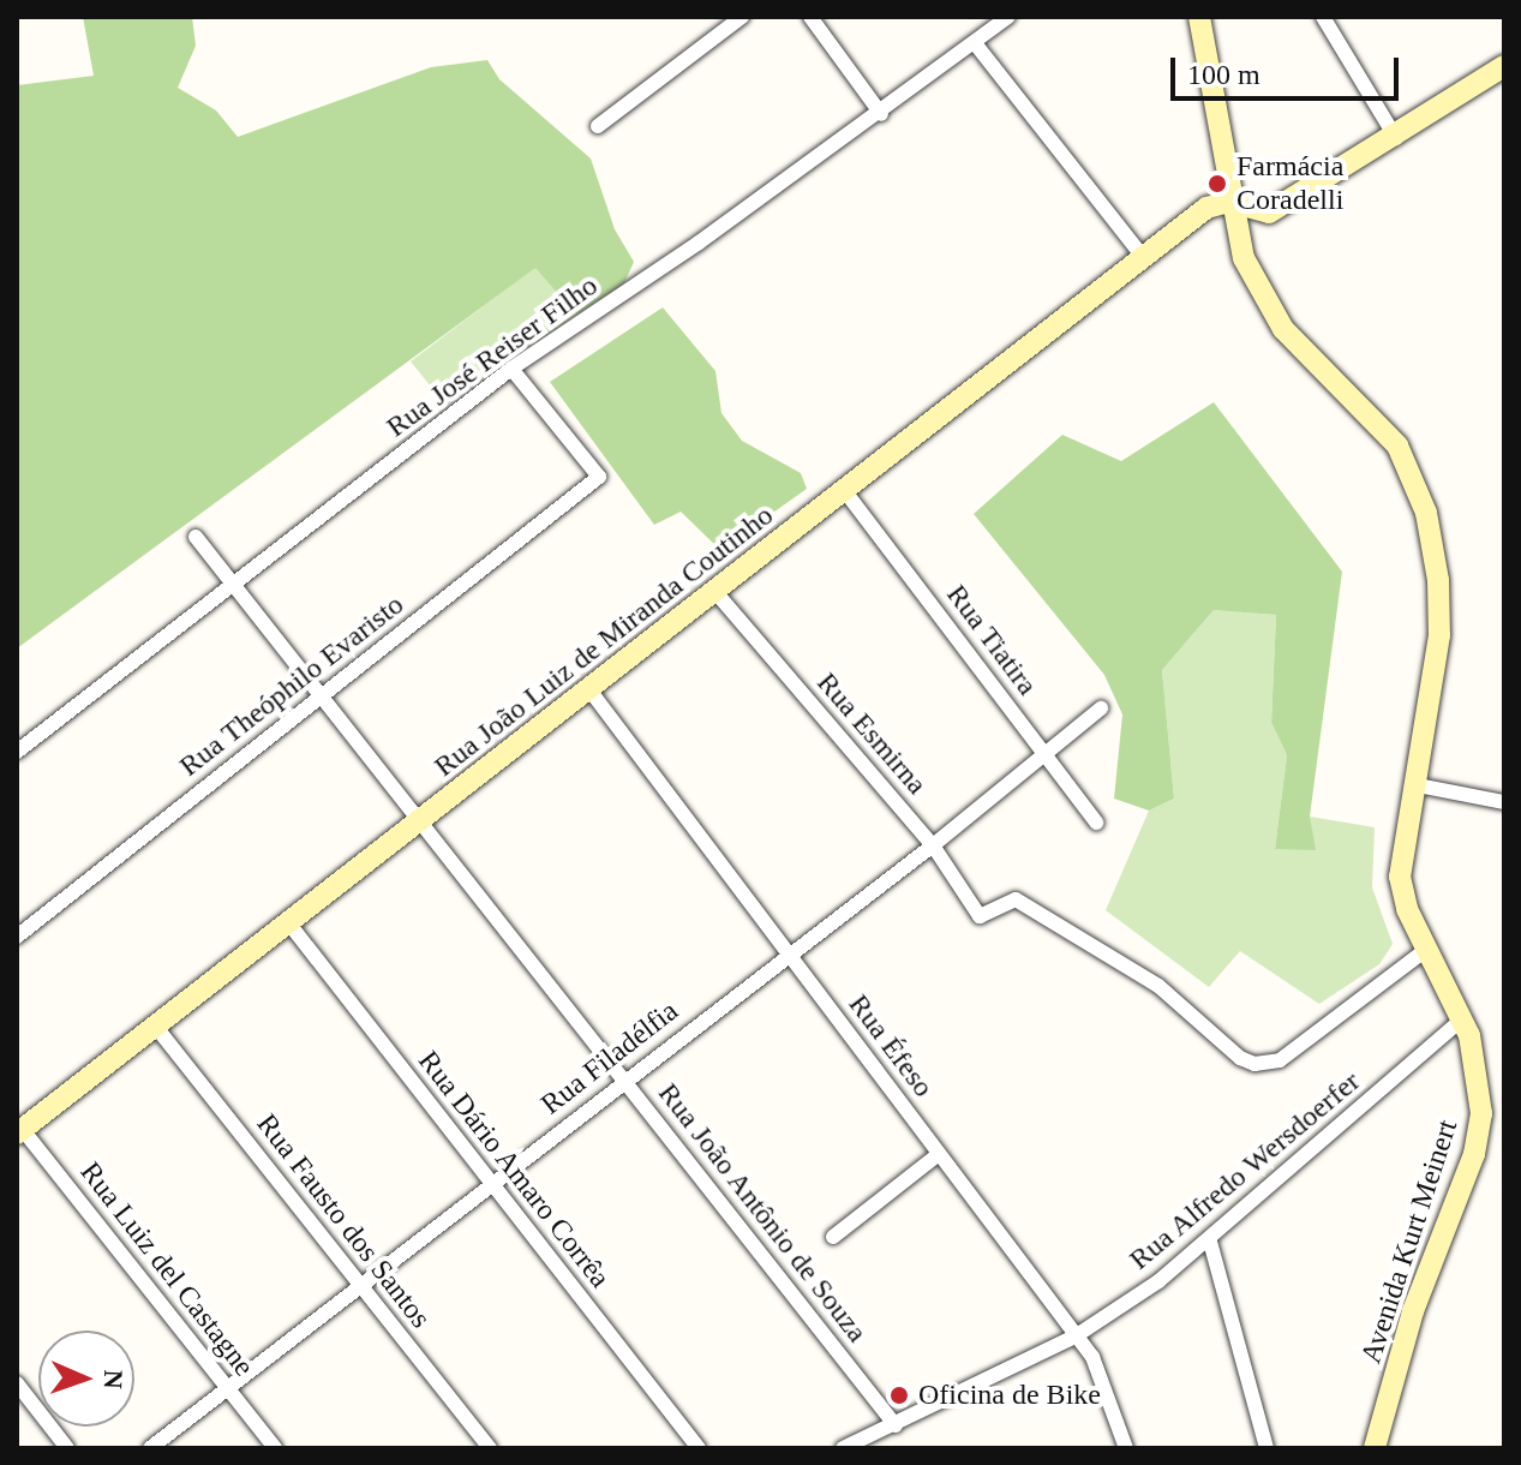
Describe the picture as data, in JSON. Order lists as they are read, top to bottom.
{
  "streets": {
    "main road": ["Rua João Luiz de Miranda Coutinho", "Avenida Kurt Meinert"],
    "street": [
      "Rua José Reiser Filho",
      "Rua Tiatira",
      "Rua Theóphilo Evaristo",
      "Rua Esmirna",
      "Rua Éfeso",
      "Rua Filadélfia",
      "Rua Dário Amaro Corrêa",
      "Rua Alfredo Wersdoerfer",
      "Rua João Antônio de Souza",
      "Rua Fausto dos Santos",
      "Rua Luiz del Castagne"
    ]
  },
  "crossings": [
    ["Rua José Reiser Filho", "Rua Theóphilo Evaristo"],
    ["Rua José Reiser Filho", "Rua João Antônio de Souza"],
    ["Rua Tiatira", "Rua João Luiz de Miranda Coutinho"],
    ["Rua Tiatira", "Rua Filadélfia"],
    ["Rua João Luiz de Miranda Coutinho", "Rua Esmirna"],
    ["Rua João Luiz de Miranda Coutinho", "Rua Éfeso"],
    ["Rua João Luiz de Miranda Coutinho", "Rua Dário Amaro Corrêa"],
    ["Rua João Luiz de Miranda Coutinho", "Rua João Antônio de Souza"],
    ["Rua João Luiz de Miranda Coutinho", "Rua Fausto dos Santos"],
    ["Rua João Luiz de Miranda Coutinho", "Avenida Kurt Meinert"],
    ["Rua João Luiz de Miranda Coutinho", "Rua Luiz del Castagne"],
    ["Rua Theóphilo Evaristo", "Rua João Antônio de Souza"],
    ["Rua Esmirna", "Rua Filadélfia"],
    ["Rua Esmirna", "Avenida Kurt Meinert"],
    ["Rua Éfeso", "Rua Filadélfia"],
    ["Rua Éfeso", "Rua Alfredo Wersdoerfer"],
    ["Rua Filadélfia", "Rua Dário Amaro Corrêa"],
    ["Rua Filadélfia", "Rua João Antônio de Souza"],
    ["Rua Filadélfia", "Rua Fausto dos Santos"],
    ["Rua Filadélfia", "Rua Luiz del Castagne"],
    ["Rua Alfredo Wersdoerfer", "Rua João Antônio de Souza"],
    ["Rua Alfredo Wersdoerfer", "Avenida Kurt Meinert"]
  ],
  "places": ["Farmácia Coradelli", "Oficina de Bike"],
  "scale_bar": "100 m",
  "north": "right"
}
